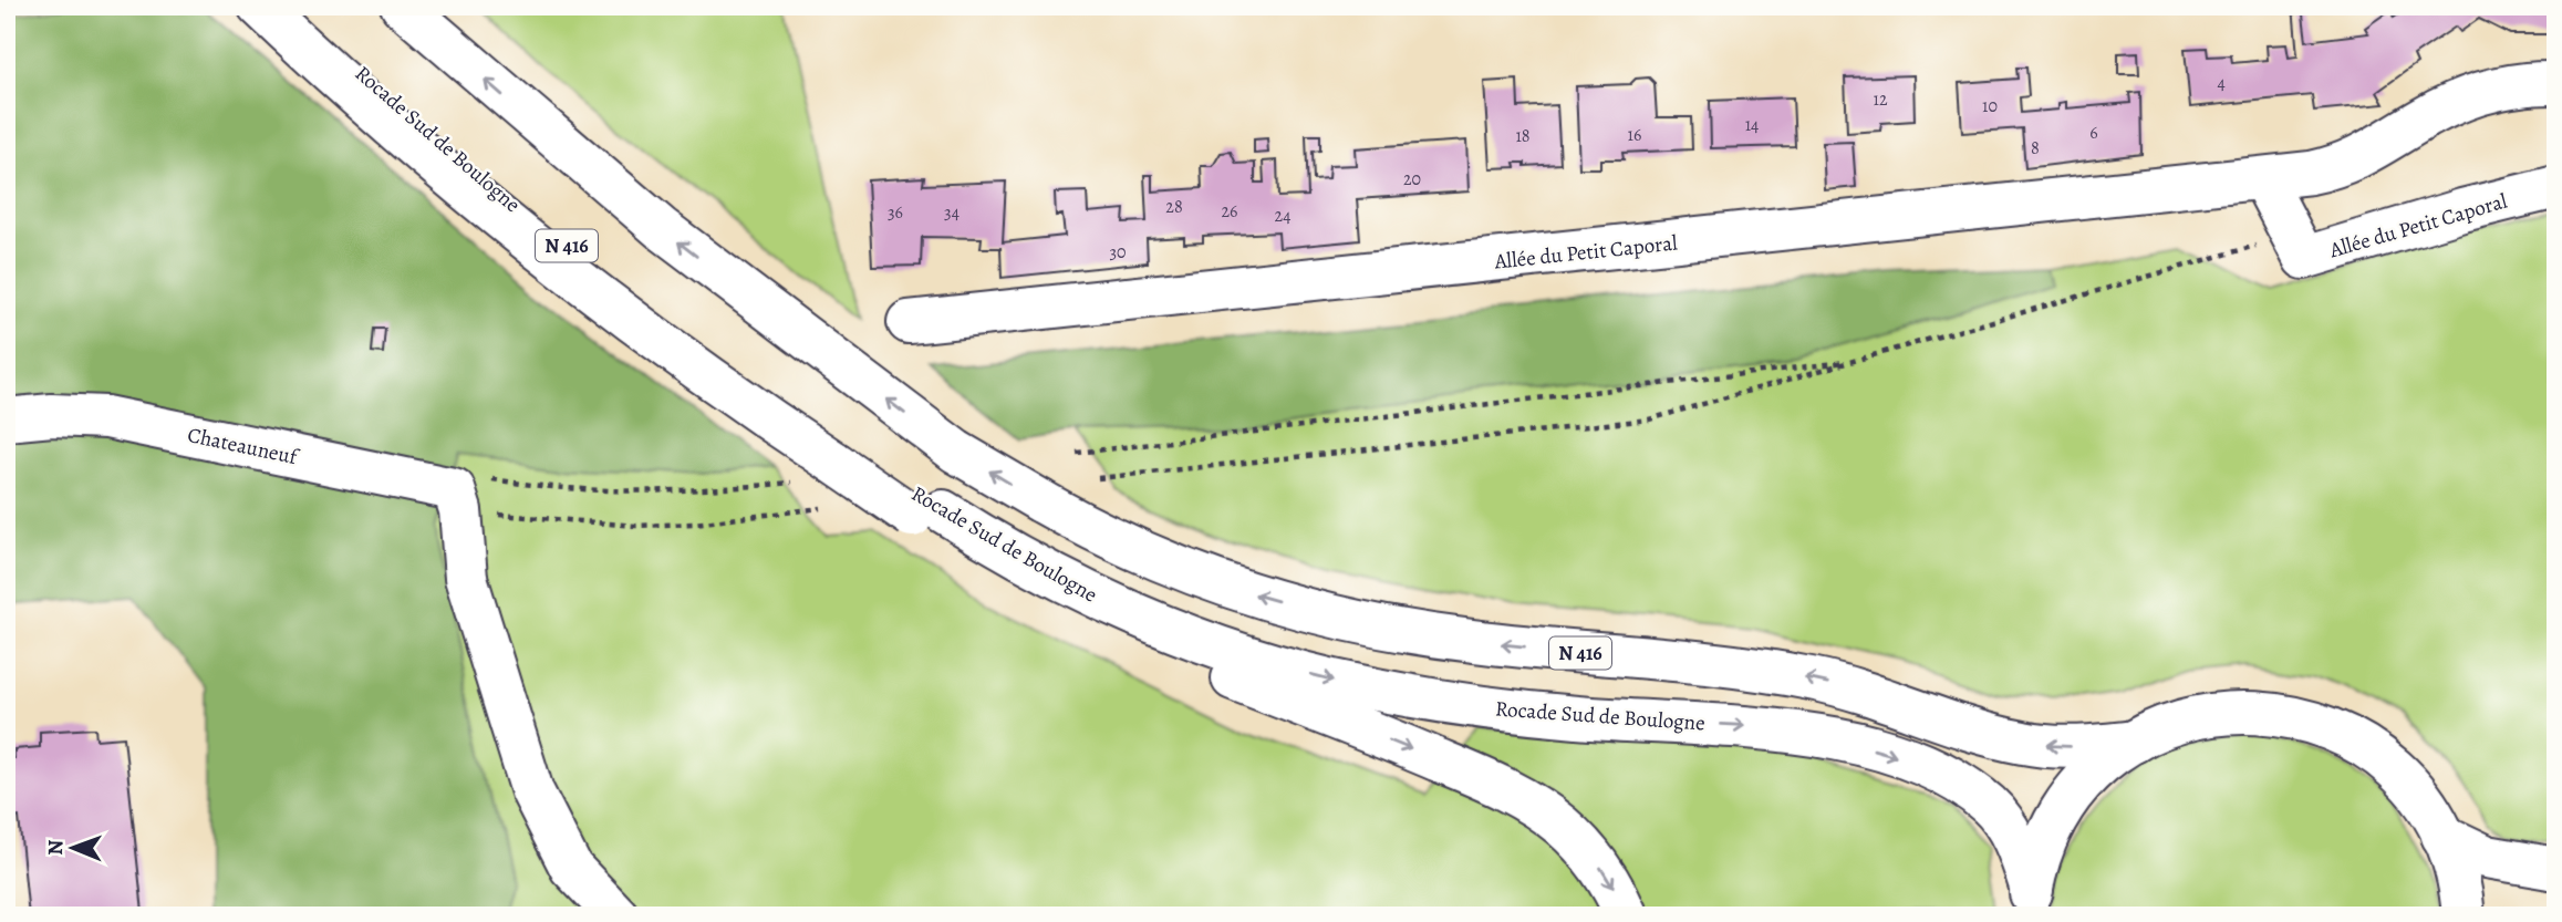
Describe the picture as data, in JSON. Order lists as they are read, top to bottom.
{
  "streets": {
    "main road": [
      "Rocade Sud de Boulogne",
      "Allée du Petit Caporal",
      "N 416",
      "Chateauneuf"
    ]
  },
  "house_numbers": [
    "4",
    "12",
    "10",
    "14",
    "6",
    "16",
    "18",
    "8",
    "20",
    "28",
    "26",
    "36",
    "34",
    "24",
    "30"
  ],
  "north": "left"
}
